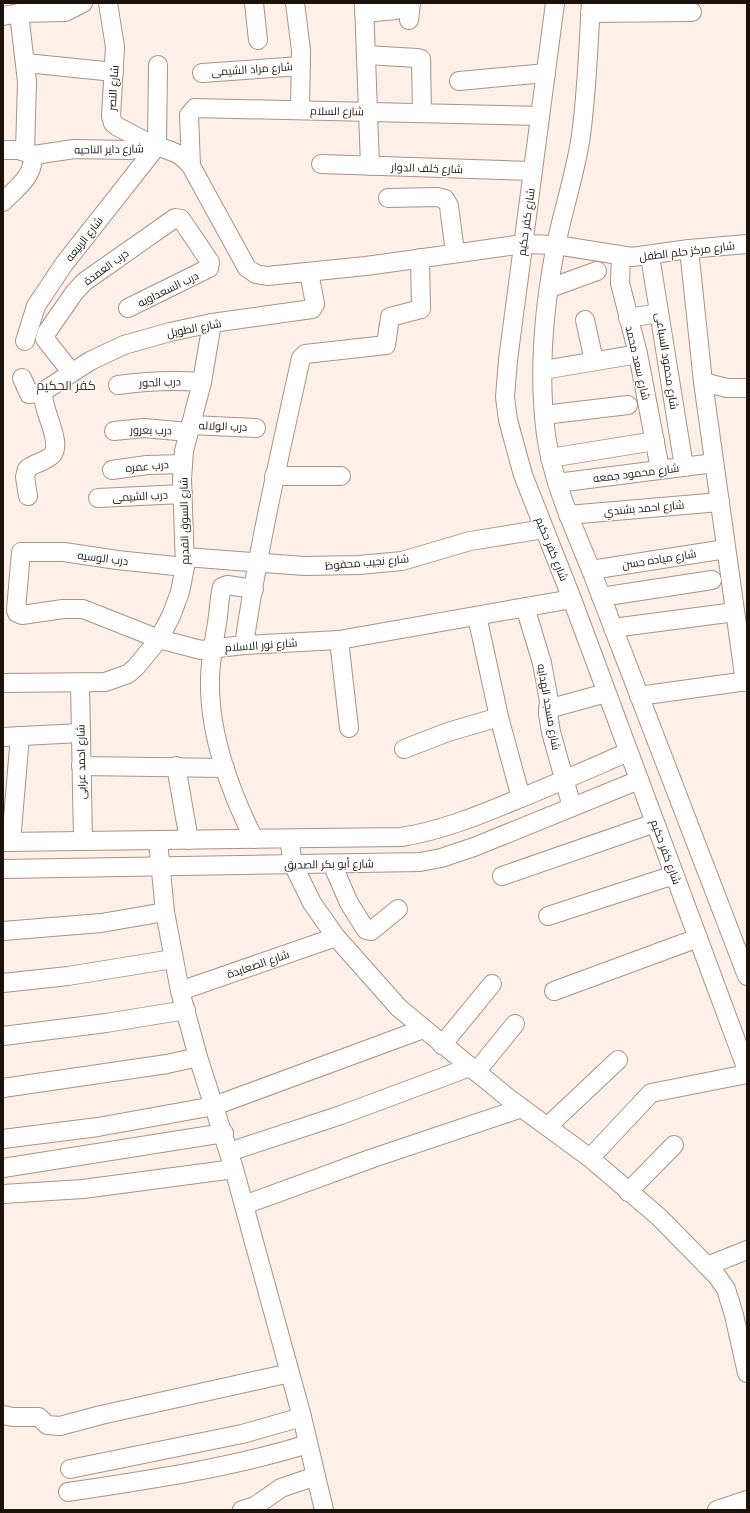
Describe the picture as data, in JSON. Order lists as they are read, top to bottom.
{
  "streets": {
    "street": [
      "شارع مراد الشيمى",
      "شارع النصر",
      "شارع السلام",
      "شارع داير الناحيه",
      "شارع خلف الدوار",
      "شارع كفر حكيم",
      "شارع الربيعه",
      "شارع مركز حلم الطفل",
      "درب العمدة",
      "درب السعداويه",
      "شارع الطويل",
      "شارع محمود السباعى",
      "شارع سعد محمد",
      "درب الحور",
      "درب الولاله",
      "درب بعرور",
      "درب عمره",
      "شارع محمود جمعه",
      "درب الشيمى",
      "شارع احمد بشندي",
      "شارع السوق القديم",
      "درب الوسيه",
      "شارع مياده حسن",
      "شارع نجيب محفوظ",
      "شارع نور الاسلام",
      "شارع مسجد الهدايه",
      "شارع احمد عرابى",
      "شارع أبو بكر الصديق",
      "شارع الصعايدة"
    ]
  },
  "crossings": [
    ["شارع النصر", "شارع داير الناحيه"],
    ["شارع النصر", "شارع الربيعه"],
    ["شارع السلام", "شارع كفر حكيم"],
    ["شارع السلام", "شارع مركز حلم الطفل"],
    ["شارع داير الناحيه", "شارع الربيعه"],
    ["شارع خلف الدوار", "شارع كفر حكيم"],
    ["شارع كفر حكيم", "شارع مركز حلم الطفل"],
    ["شارع كفر حكيم", "شارع نجيب محفوظ"],
    ["شارع كفر حكيم", "شارع نور الاسلام"],
    ["شارع كفر حكيم", "شارع أبو بكر الصديق"],
    ["شارع مركز حلم الطفل", "شارع الطويل"],
    ["شارع مركز حلم الطفل", "شارع محمود السباعى"],
    ["شارع مركز حلم الطفل", "شارع سعد محمد"],
    ["درب العمدة", "درب السعداويه"],
    ["درب العمدة", "شارع الطويل"],
    ["شارع الطويل", "شارع السوق القديم"],
    ["شارع محمود السباعى", "شارع محمود جمعه"],
    ["شارع سعد محمد", "شارع محمود جمعه"],
    ["درب الحور", "شارع السوق القديم"],
    ["درب الولاله", "درب بعرور"],
    ["درب الولاله", "شارع السوق القديم"],
    ["درب بعرور", "شارع السوق القديم"],
    ["درب عمره", "شارع السوق القديم"],
    ["درب الشيمى", "شارع السوق القديم"],
    ["شارع السوق القديم", "درب الوسيه"],
    ["شارع السوق القديم", "شارع نجيب محفوظ"],
    ["شارع السوق القديم", "شارع نور الاسلام"],
    ["شارع السوق القديم", "شارع احمد عرابى"],
    ["درب الوسيه", "شارع نجيب محفوظ"],
    ["درب الوسيه", "شارع نور الاسلام"],
    ["شارع نور الاسلام", "شارع مسجد الهدايه"],
    ["شارع مسجد الهدايه", "شارع أبو بكر الصديق"]
  ],
  "districts": ["كفر الحكيم"]
}
